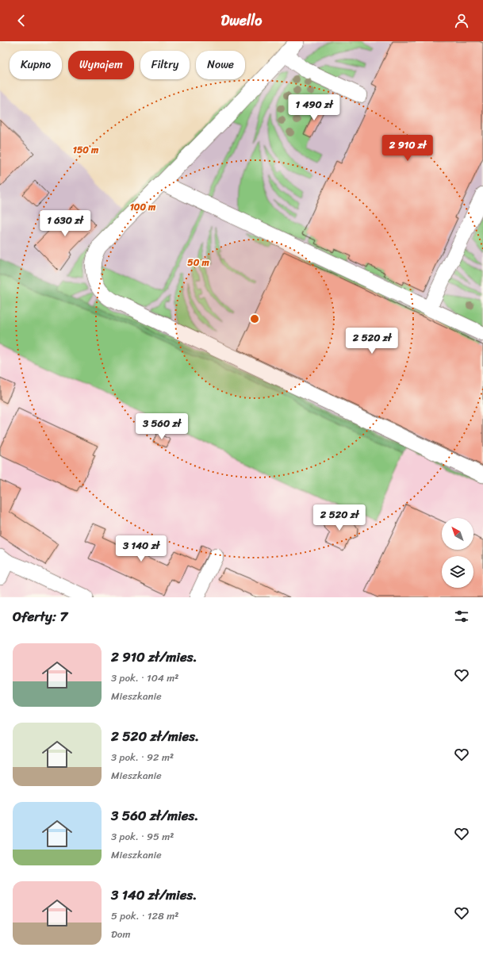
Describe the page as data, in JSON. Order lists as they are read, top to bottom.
{
  "north": "top left",
  "page": {
    "header": "Dwello",
    "chip": [
      "Kupno",
      "Wynajem",
      "Filtry",
      "Nowe"
    ],
    "price": [
      "1 490 zł",
      "2 910 zł",
      "1 630 zł",
      "2 520 zł",
      "3 560 zł",
      "2 520 zł",
      "3 140 zł"
    ],
    "heading": "Oferty: 7",
    "list": [
      {
        "name": "2 910 zł/mies.",
        "note": "3 pok. · 104 m² · Mieszkanie"
      },
      {
        "name": "2 520 zł/mies.",
        "note": "3 pok. · 92 m² · Mieszkanie"
      },
      {
        "name": "3 560 zł/mies.",
        "note": "3 pok. · 95 m² · Mieszkanie"
      },
      {
        "name": "3 140 zł/mies.",
        "note": "5 pok. · 128 m² · Dom"
      }
    ]
  },
  "rings": ["150 m", "100 m", "50 m"]
}
